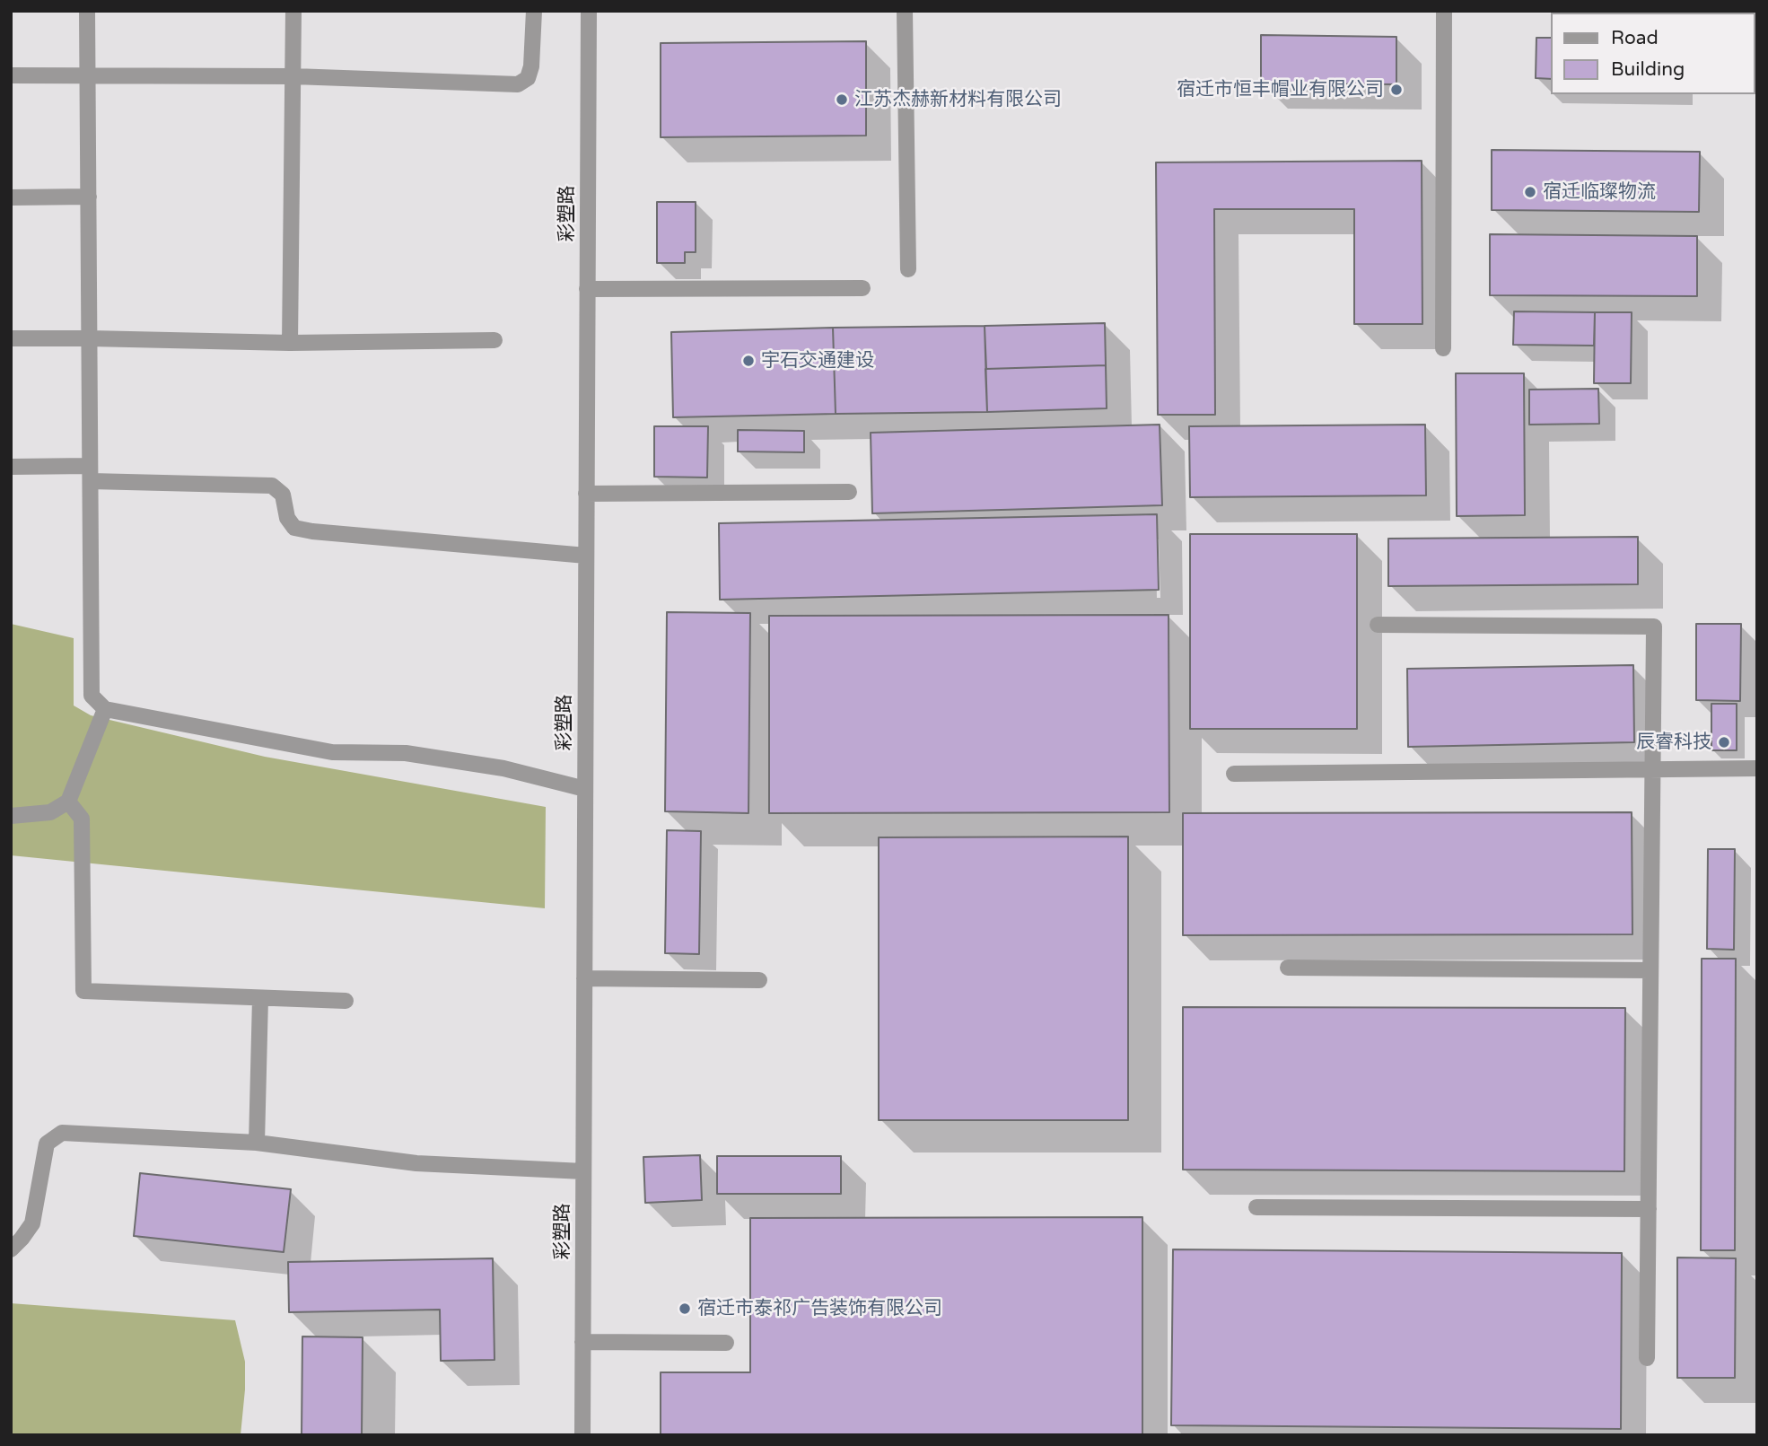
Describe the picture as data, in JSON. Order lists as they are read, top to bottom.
{
  "streets": {
    "street": ["彩塑路"]
  },
  "places": [
    "宿迁市恒丰帽业有限公司",
    "江苏杰赫新材料有限公司",
    "宿迁临璨物流",
    "宇石交通建设",
    "辰睿科技",
    "宿迁市泰祁广告装饰有限公司"
  ],
  "legend": ["Road", "Building"]
}
